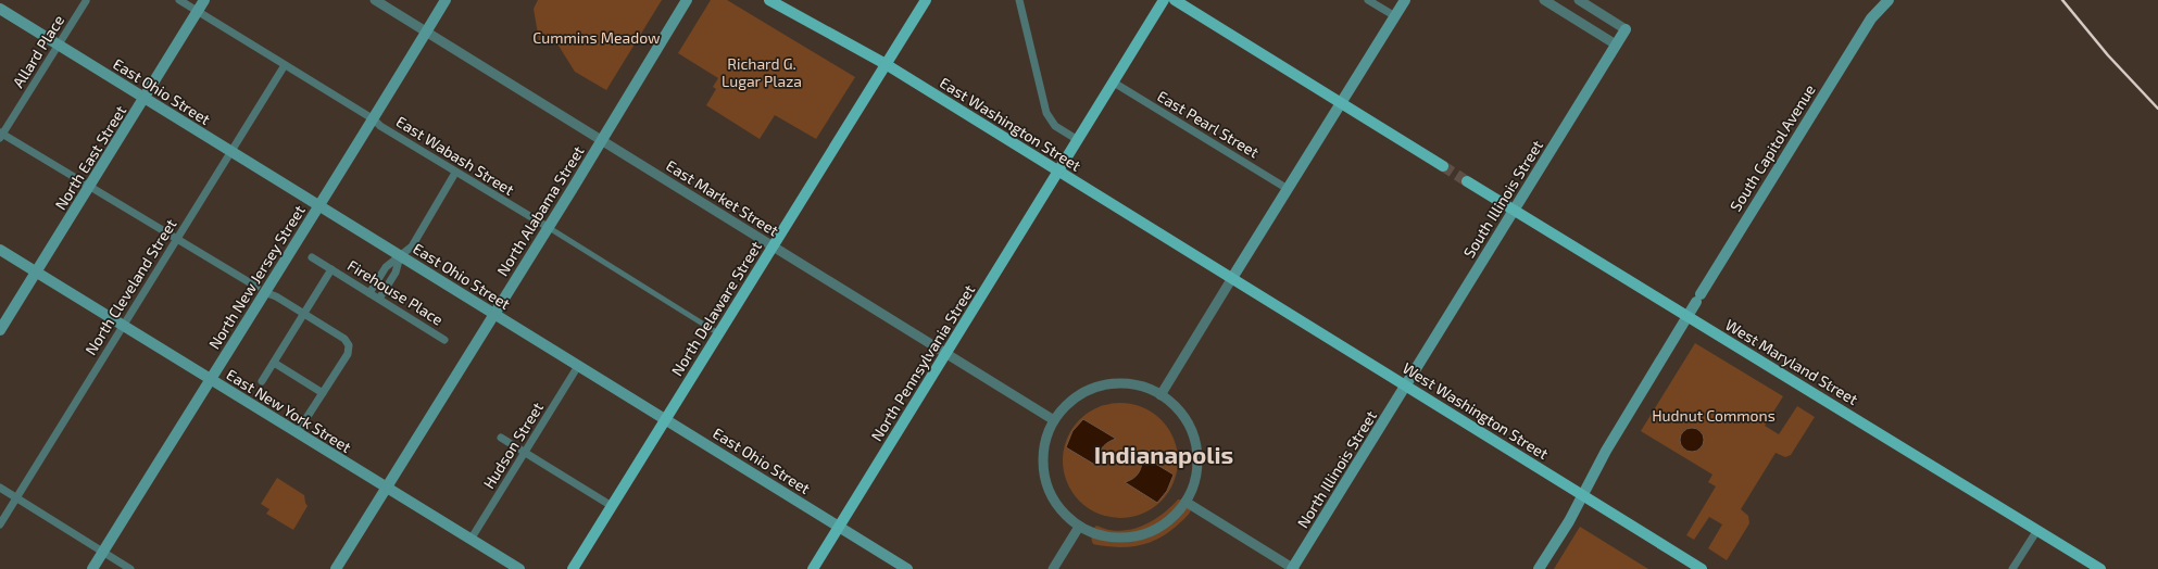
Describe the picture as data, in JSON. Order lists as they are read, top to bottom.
{
  "streets": {
    "main road": [
      "East Ohio Street",
      "East Washington Street",
      "South Capitol Avenue",
      "North East Street",
      "South Illinois Street",
      "North Alabama Street",
      "North New Jersey Street",
      "North Delaware Street",
      "West Maryland Street",
      "North Pennsylvania Street",
      "East New York Street",
      "West Washington Street",
      "North Illinois Street"
    ],
    "street": [
      "Allard Place",
      "East Pearl Street",
      "East Wabash Street",
      "East Market Street",
      "North Cleveland Street",
      "Firehouse Place",
      "Hudson Street"
    ]
  },
  "crossings": [
    ["Allard Place", "East Ohio Street"],
    ["East Ohio Street", "North East Street"],
    ["East Ohio Street", "North Alabama Street"],
    ["East Ohio Street", "North New Jersey Street"],
    ["East Ohio Street", "North Cleveland Street"],
    ["East Ohio Street", "North Delaware Street"],
    ["East Ohio Street", "North Pennsylvania Street"],
    ["East Ohio Street", "Hudson Street"],
    ["East Washington Street", "North Delaware Street"],
    ["East Washington Street", "North Pennsylvania Street"],
    ["East Washington Street", "West Washington Street"],
    ["East Pearl Street", "North Pennsylvania Street"],
    ["South Capitol Avenue", "West Maryland Street"],
    ["South Capitol Avenue", "West Washington Street"],
    ["East Wabash Street", "North East Street"],
    ["East Wabash Street", "North Alabama Street"],
    ["East Wabash Street", "North New Jersey Street"],
    ["East Wabash Street", "North Cleveland Street"],
    ["East Wabash Street", "North Delaware Street"],
    ["North East Street", "East New York Street"],
    ["East Market Street", "North Alabama Street"],
    ["East Market Street", "North New Jersey Street"],
    ["East Market Street", "North Delaware Street"],
    ["East Market Street", "North Pennsylvania Street"],
    ["South Illinois Street", "West Maryland Street"],
    ["South Illinois Street", "West Washington Street"],
    ["South Illinois Street", "North Illinois Street"],
    ["North Alabama Street", "East New York Street"],
    ["North New Jersey Street", "East New York Street"],
    ["North Cleveland Street", "East New York Street"],
    ["East New York Street", "Hudson Street"],
    ["West Washington Street", "North Illinois Street"]
  ],
  "districts": ["Indianapolis"],
  "parks": ["Cummins Meadow", "Richard G. Lugar Plaza", "Hudnut Commons"]
}
